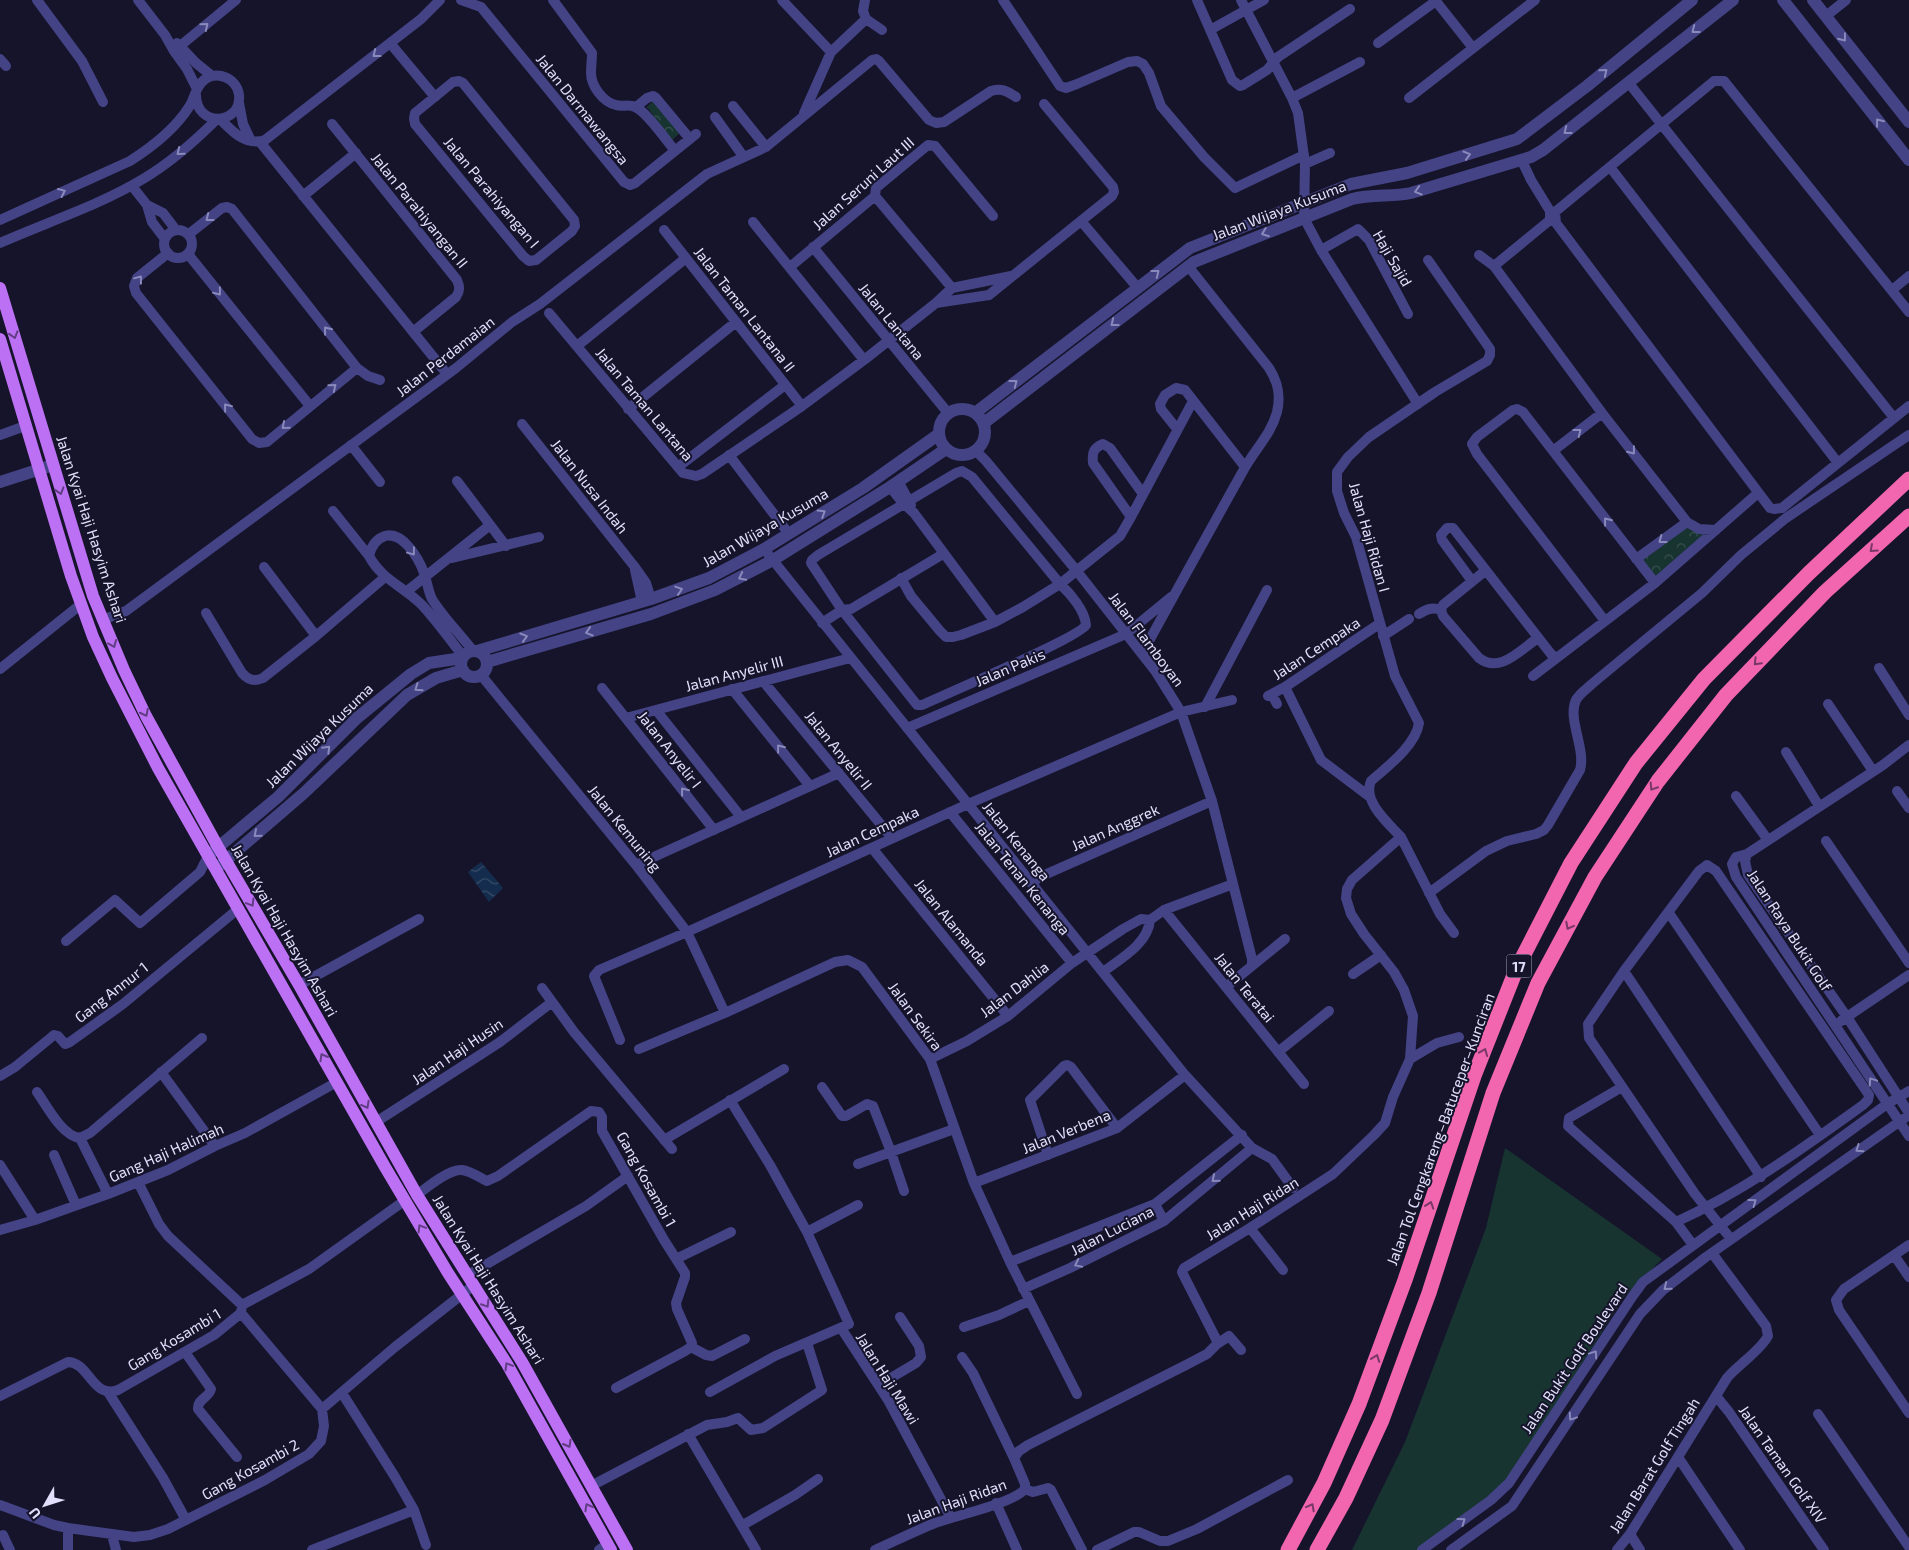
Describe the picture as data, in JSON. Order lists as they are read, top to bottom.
{
  "streets": {
    "highway": ["17", "Jalan Tol Cengkareng–Batuceper–Kunciran"],
    "main road": ["Jalan Kyai Haji Hasyim Ashari"],
    "street": [
      "Jalan Darmawangsa",
      "Jalan Seruni Laut III",
      "Jalan Parahiyangan I",
      "Jalan Parahiyangan II",
      "Jalan Wijaya Kusuma",
      "Haji Sajid",
      "Jalan Taman Lantana II",
      "Jalan Lantana",
      "Jalan Perdamaian",
      "Jalan Taman Lantana",
      "Jalan Nusa Indah",
      "Jalan Haji Ridan I",
      "Jalan Flamboyan",
      "Jalan Cempaka",
      "Jalan Pakis",
      "Jalan Anyelir III",
      "Jalan Anyelir I",
      "Jalan Anyelir II",
      "Jalan Anggrek",
      "Jalan Kemuning",
      "Jalan Kenanga",
      "Jalan Tenan Kenanga",
      "Jalan Alamanda",
      "Jalan Raya Bukit Golf",
      "Jalan Teratai",
      "Jalan Dahlia",
      "Gang Annur 1",
      "Jalan Sekira",
      "Jalan Haji Husin",
      "Jalan Verbena",
      "Gang Haji Halimah",
      "Gang Kosambi 1",
      "Jalan Haji Ridan",
      "Jalan Luciana",
      "Jalan Bukit Golf Boulevard",
      "Jalan Haji Mawi",
      "Jalan Taman Golf XIV",
      "Jalan Barat Golf Tingah",
      "Gang Kosambi 2"
    ]
  },
  "crossings": [
    ["Jalan Seruni Laut III", "Jalan Lantana"],
    ["Jalan Wijaya Kusuma", "Jalan Lantana"],
    ["Jalan Wijaya Kusuma", "Jalan Nusa Indah"],
    ["Jalan Wijaya Kusuma", "Jalan Kyai Haji Hasyim Ashari"],
    ["Jalan Wijaya Kusuma", "Jalan Flamboyan"],
    ["Jalan Wijaya Kusuma", "Jalan Kenanga"],
    ["Jalan Taman Lantana II", "Jalan Taman Lantana"],
    ["Jalan Lantana", "Jalan Taman Lantana"],
    ["Jalan Lantana", "Jalan Flamboyan"],
    ["Jalan Perdamaian", "Jalan Kyai Haji Hasyim Ashari"],
    ["Jalan Kyai Haji Hasyim Ashari", "Gang Annur 1"],
    ["Jalan Kyai Haji Hasyim Ashari", "Jalan Haji Husin"],
    ["Jalan Kyai Haji Hasyim Ashari", "Gang Haji Halimah"],
    ["Jalan Kyai Haji Hasyim Ashari", "Gang Kosambi 1"],
    ["Jalan Haji Ridan I", "Jalan Cempaka"],
    ["Jalan Flamboyan", "Jalan Cempaka"],
    ["Jalan Flamboyan", "Jalan Pakis"],
    ["Jalan Flamboyan", "Jalan Anggrek"],
    ["Jalan Cempaka", "Jalan Anyelir II"],
    ["Jalan Cempaka", "Jalan Kemuning"],
    ["Jalan Cempaka", "Jalan Kenanga"],
    ["Jalan Cempaka", "Jalan Tenan Kenanga"],
    ["Jalan Cempaka", "Jalan Alamanda"],
    ["Jalan Pakis", "Jalan Kenanga"],
    ["Jalan Anyelir III", "Jalan Anyelir I"],
    ["Jalan Anyelir III", "Jalan Anyelir II"],
    ["Jalan Anyelir III", "Jalan Kenanga"],
    ["Jalan Anggrek", "Jalan Kenanga"],
    ["Jalan Kemuning", "Jalan Sekira"],
    ["Jalan Kenanga", "Jalan Dahlia"],
    ["Jalan Kenanga", "Jalan Verbena"],
    ["Jalan Kenanga", "Jalan Luciana"],
    ["Jalan Tenan Kenanga", "Jalan Dahlia"],
    ["Jalan Alamanda", "Jalan Dahlia"],
    ["Jalan Raya Bukit Golf", "Jalan Bukit Golf Boulevard"],
    ["Jalan Dahlia", "Jalan Sekira"],
    ["Jalan Sekira", "Jalan Verbena"],
    ["Jalan Sekira", "Jalan Luciana"],
    ["Jalan Haji Ridan", "Jalan Haji Mawi"],
    ["Jalan Bukit Golf Boulevard", "Jalan Barat Golf Tingah"],
    ["Jalan Taman Golf XIV", "Jalan Barat Golf Tingah"]
  ],
  "north": "bottom left"
}
